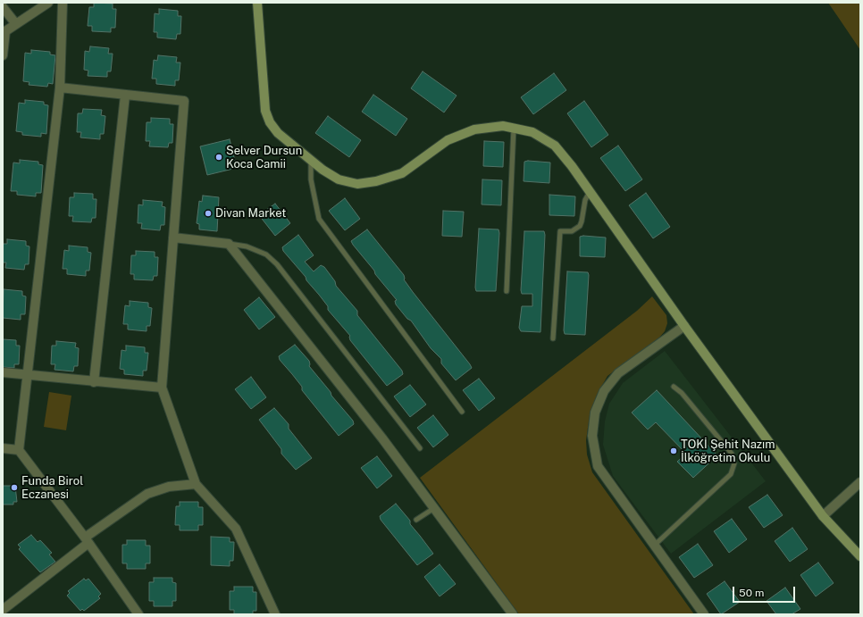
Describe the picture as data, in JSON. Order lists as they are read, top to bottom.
{
  "places": [
    "Selver Dursun Koca Camii",
    "Divan Market",
    "TOKİ Şehit Nazım İlköğretim Okulu",
    "Funda Birol Eczanesi"
  ],
  "scale_bar": "50 m"
}
